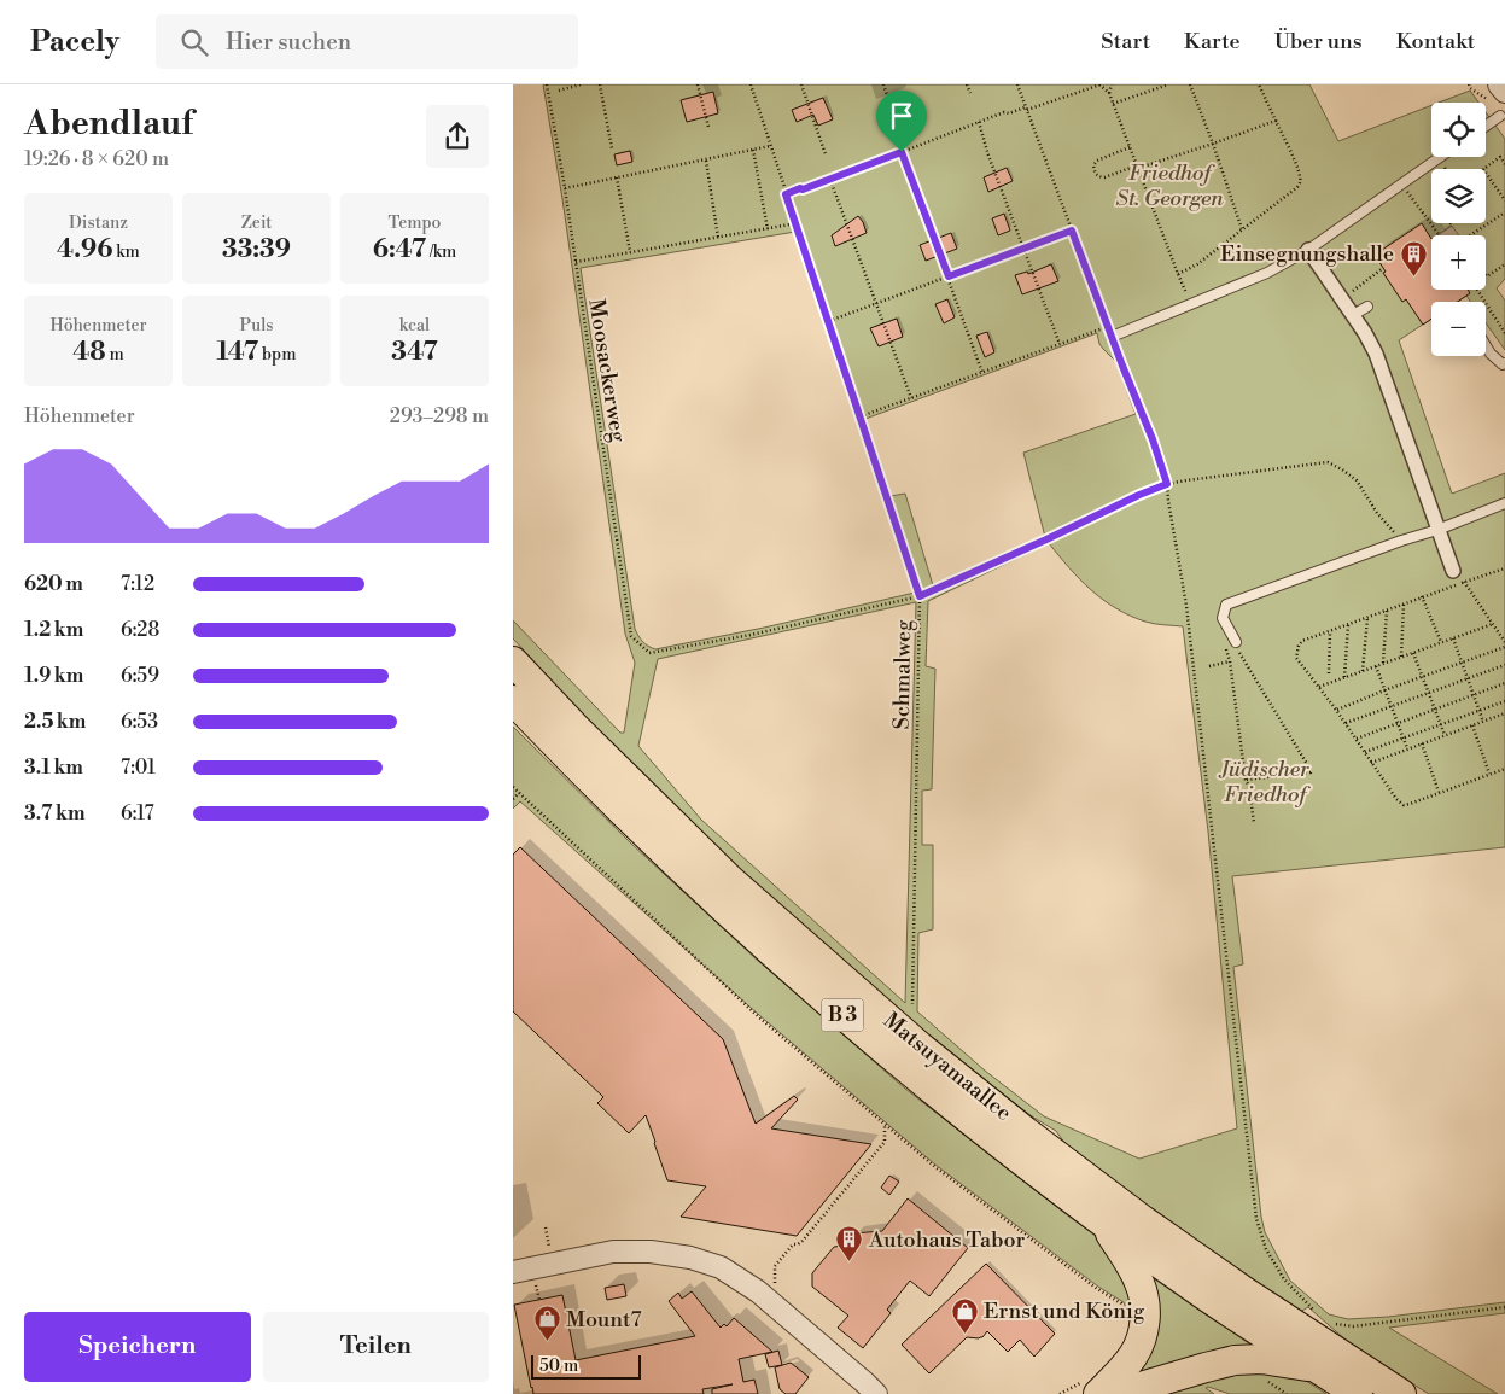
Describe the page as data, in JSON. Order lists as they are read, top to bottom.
{
  "streets": {
    "highway": ["B 3", "Matsuyamaallee"],
    "path": ["Moosackerweg", "Schmalweg"]
  },
  "crossings": [
    ["Moosackerweg", "Schmalweg"]
  ],
  "parks": ["Friedhof St. Georgen", "Jüdischer Friedhof"],
  "places": {
    "building": ["Einsegnungshalle", "Autohaus Tabor"],
    "shop": ["Ernst und König", "Mount7"]
  },
  "scale_bar": "50 m",
  "page": {
    "header": "Pacely",
    "search": "Hier suchen",
    "nav": [
      "Start",
      "Karte",
      "Über uns",
      "Kontakt"
    ],
    "heading": ["Abendlauf", "19:26 · 8 × 620 m"],
    "map_buttons": ["+", "−"],
    "stats": [
      ["Distanz", "4.96 km"],
      ["Zeit", "33:39"],
      ["Tempo", "6:47 /km"],
      ["Höhenmeter", "48 m"],
      ["Puls", "147 bpm"],
      ["kcal", "347"]
    ],
    "chart": ["Höhenmeter", "293–298 m"],
    "list": [
      {
        "name": "620 m",
        "note": "7:12"
      },
      {
        "name": "1.2 km",
        "note": "6:28"
      },
      {
        "name": "1.9 km",
        "note": "6:59"
      },
      {
        "name": "2.5 km",
        "note": "6:53"
      },
      {
        "name": "3.1 km",
        "note": "7:01"
      },
      {
        "name": "3.7 km",
        "note": "6:17"
      }
    ],
    "buttons": ["Speichern", "Teilen"],
    "scale": "50 m"
  }
}
